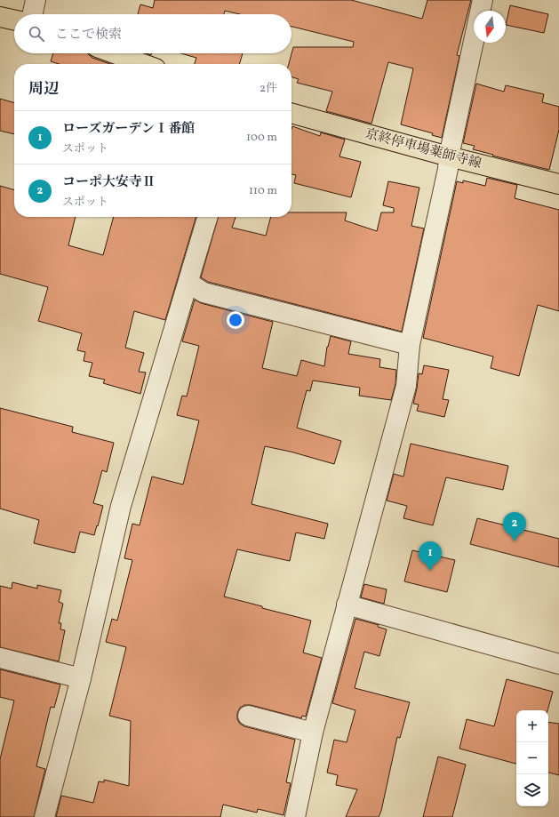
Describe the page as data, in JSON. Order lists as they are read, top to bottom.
{
  "streets": {
    "main road": ["京終停車場薬師寺線"]
  },
  "north": "bottom",
  "page": {
    "search": "ここで検索",
    "heading": ["周辺", "2件"],
    "list": [
      {
        "mark": "1",
        "name": "ローズガーデンⅠ番館",
        "note": "スポット",
        "value": "100 m"
      },
      {
        "mark": "2",
        "name": "コーポ大安寺Ⅱ",
        "note": "スポット",
        "value": "110 m"
      }
    ],
    "pins": ["2", "1"],
    "map_buttons": ["+", "−"]
  }
}
